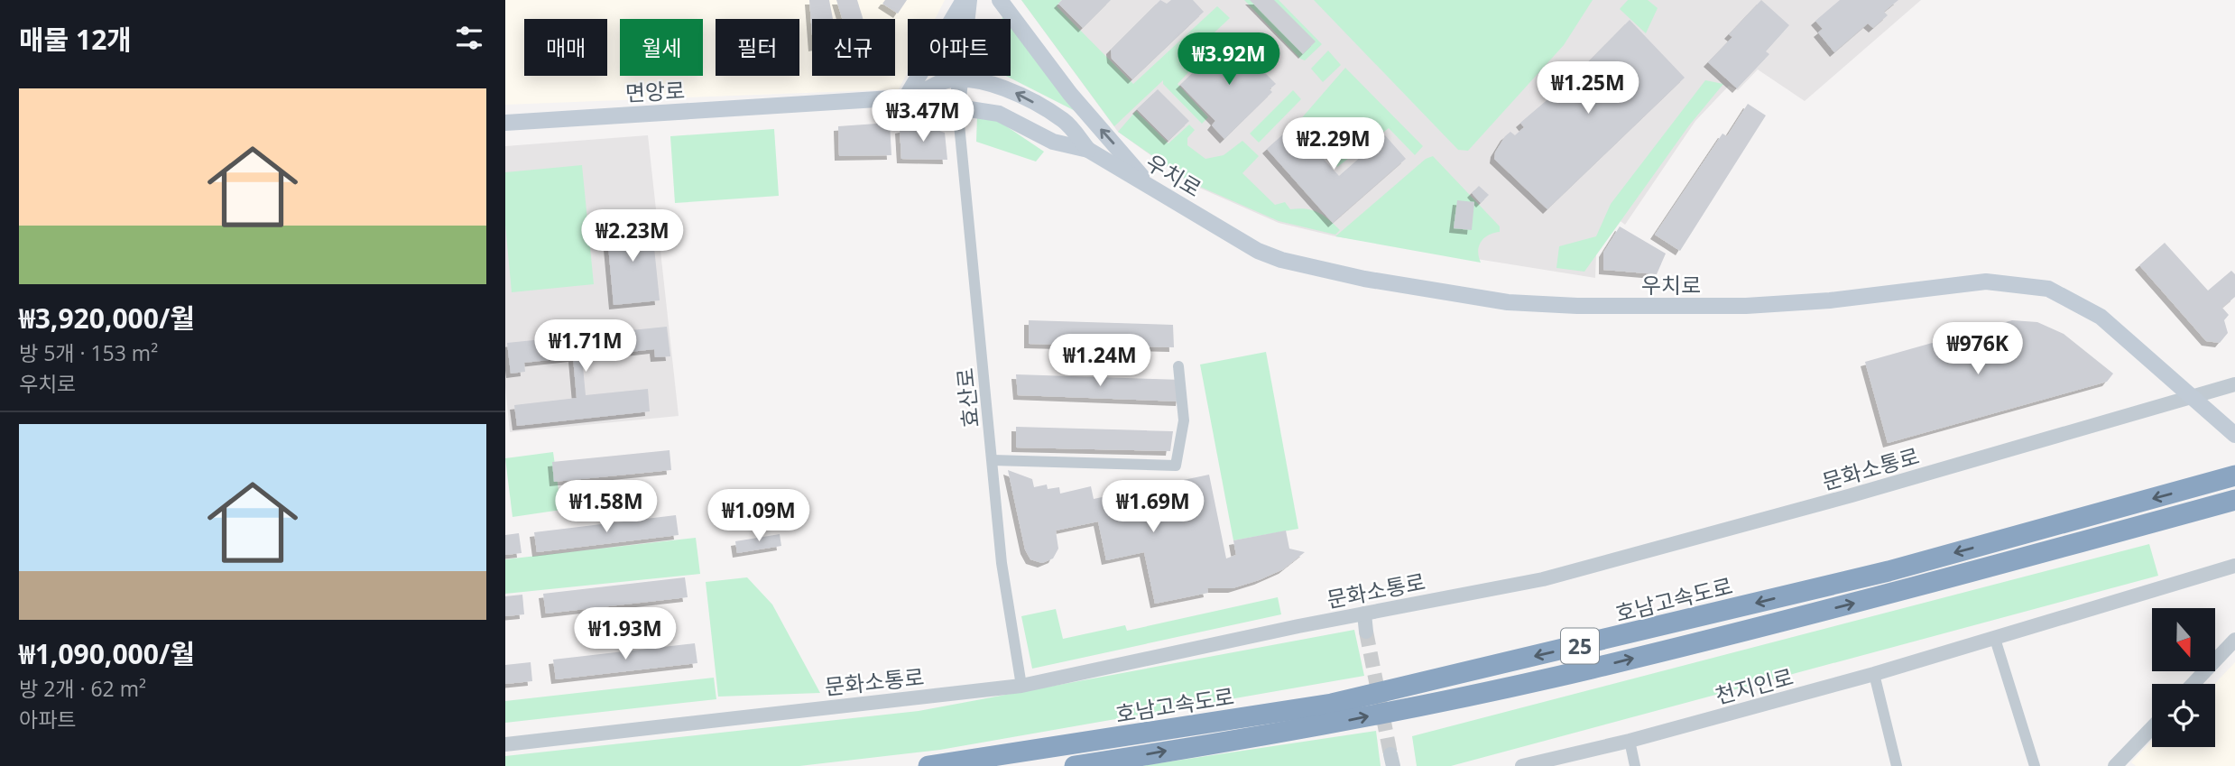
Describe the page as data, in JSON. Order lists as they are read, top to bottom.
{
  "streets": {
    "highway": ["호남고속도로", "25"],
    "main road": ["면앙로", "우치로"],
    "street": ["효산로", "문화소통로", "천지인로"]
  },
  "crossings": [
    ["면앙로", "우치로"],
    ["면앙로", "효산로"],
    ["우치로", "효산로"],
    ["우치로", "문화소통로"],
    ["효산로", "문화소통로"]
  ],
  "north": "bottom",
  "page": {
    "heading": "매물 12개",
    "chip": [
      "매매",
      "월세",
      "필터",
      "신규",
      "아파트"
    ],
    "price": [
      "₩3.92M",
      "₩1.25M",
      "₩3.47M",
      "₩2.29M",
      "₩2.23M",
      "₩1.71M",
      "₩976K",
      "₩1.24M",
      "₩1.58M",
      "₩1.69M",
      "₩1.09M",
      "₩1.93M"
    ],
    "list": [
      {
        "name": "₩3,920,000/월",
        "note": "방 5개 · 153 m² · 우치로"
      },
      {
        "name": "₩1,090,000/월",
        "note": "방 2개 · 62 m² · 아파트"
      }
    ]
  }
}
